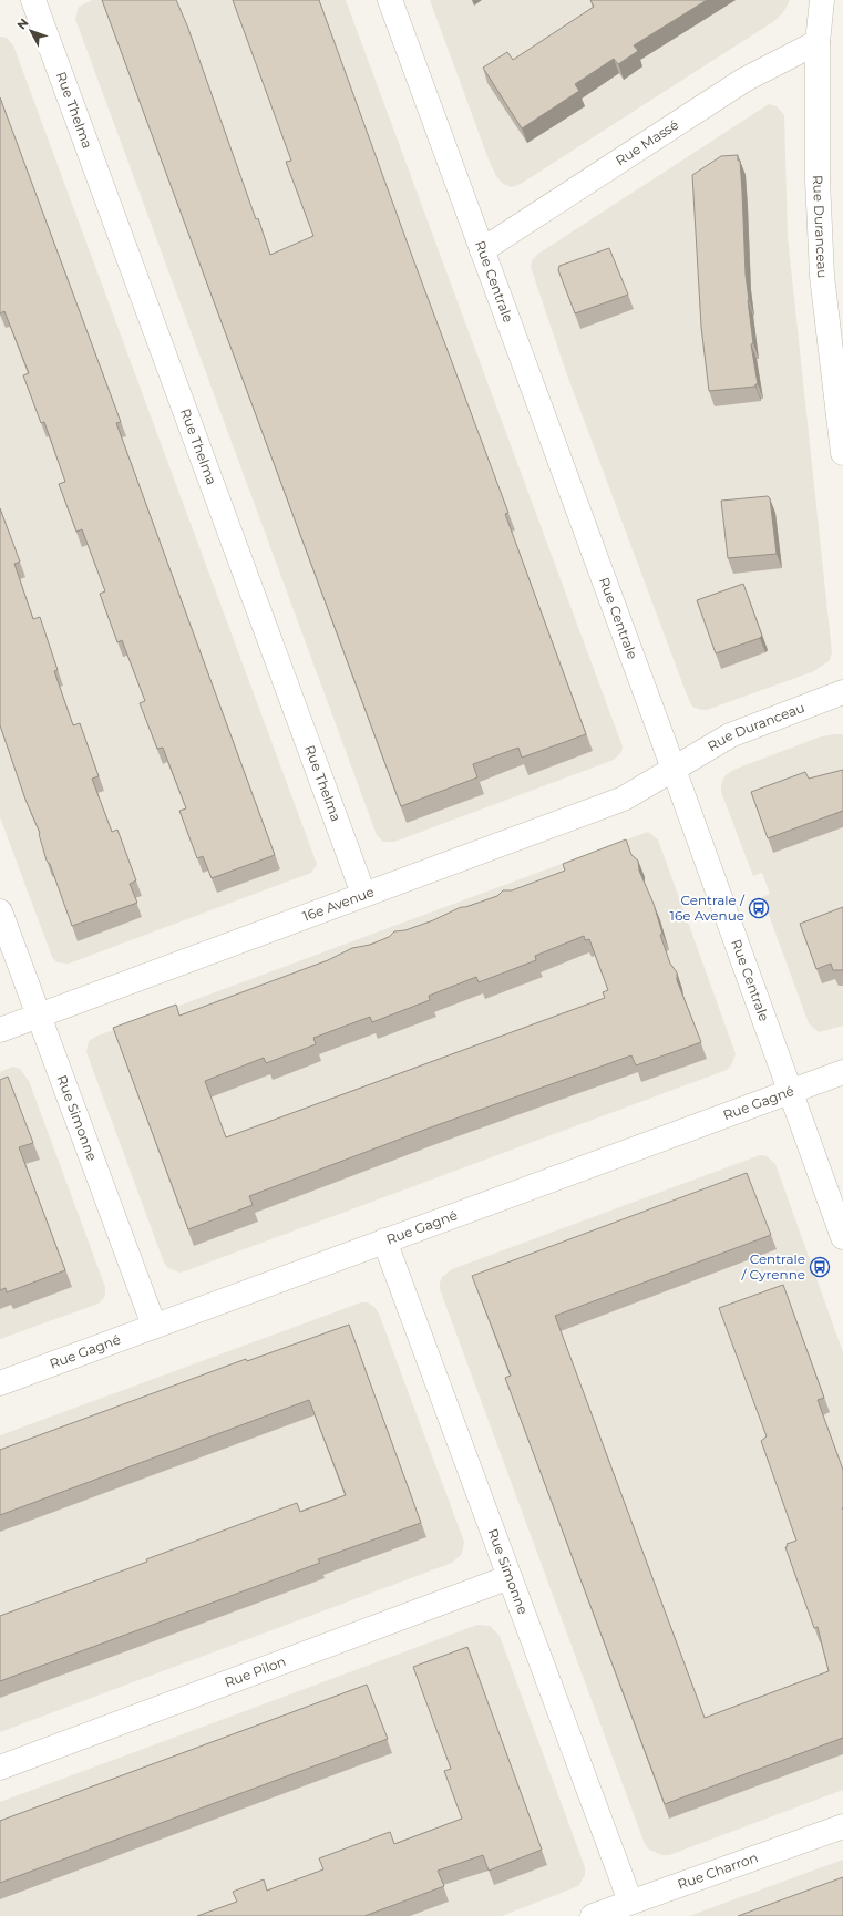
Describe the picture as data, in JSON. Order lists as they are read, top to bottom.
{
  "streets": {
    "street": [
      "Rue Thelma",
      "Rue Massé",
      "Rue Duranceau",
      "Rue Centrale",
      "16e Avenue",
      "Rue Gagné",
      "Rue Simonne",
      "Rue Pilon",
      "Rue Charron"
    ]
  },
  "crossings": [
    ["Rue Thelma", "16e Avenue"],
    ["Rue Massé", "Rue Duranceau"],
    ["Rue Massé", "Rue Centrale"],
    ["Rue Duranceau", "Rue Centrale"],
    ["Rue Duranceau", "16e Avenue"],
    ["Rue Centrale", "16e Avenue"],
    ["Rue Centrale", "Rue Gagné"],
    ["16e Avenue", "Rue Simonne"],
    ["Rue Gagné", "Rue Simonne"],
    ["Rue Simonne", "Rue Pilon"],
    ["Rue Simonne", "Rue Charron"]
  ],
  "places": {
    "bus stop": ["Centrale / 16e Avenue", "Centrale / Cyrenne"]
  },
  "north": "top left"
}
